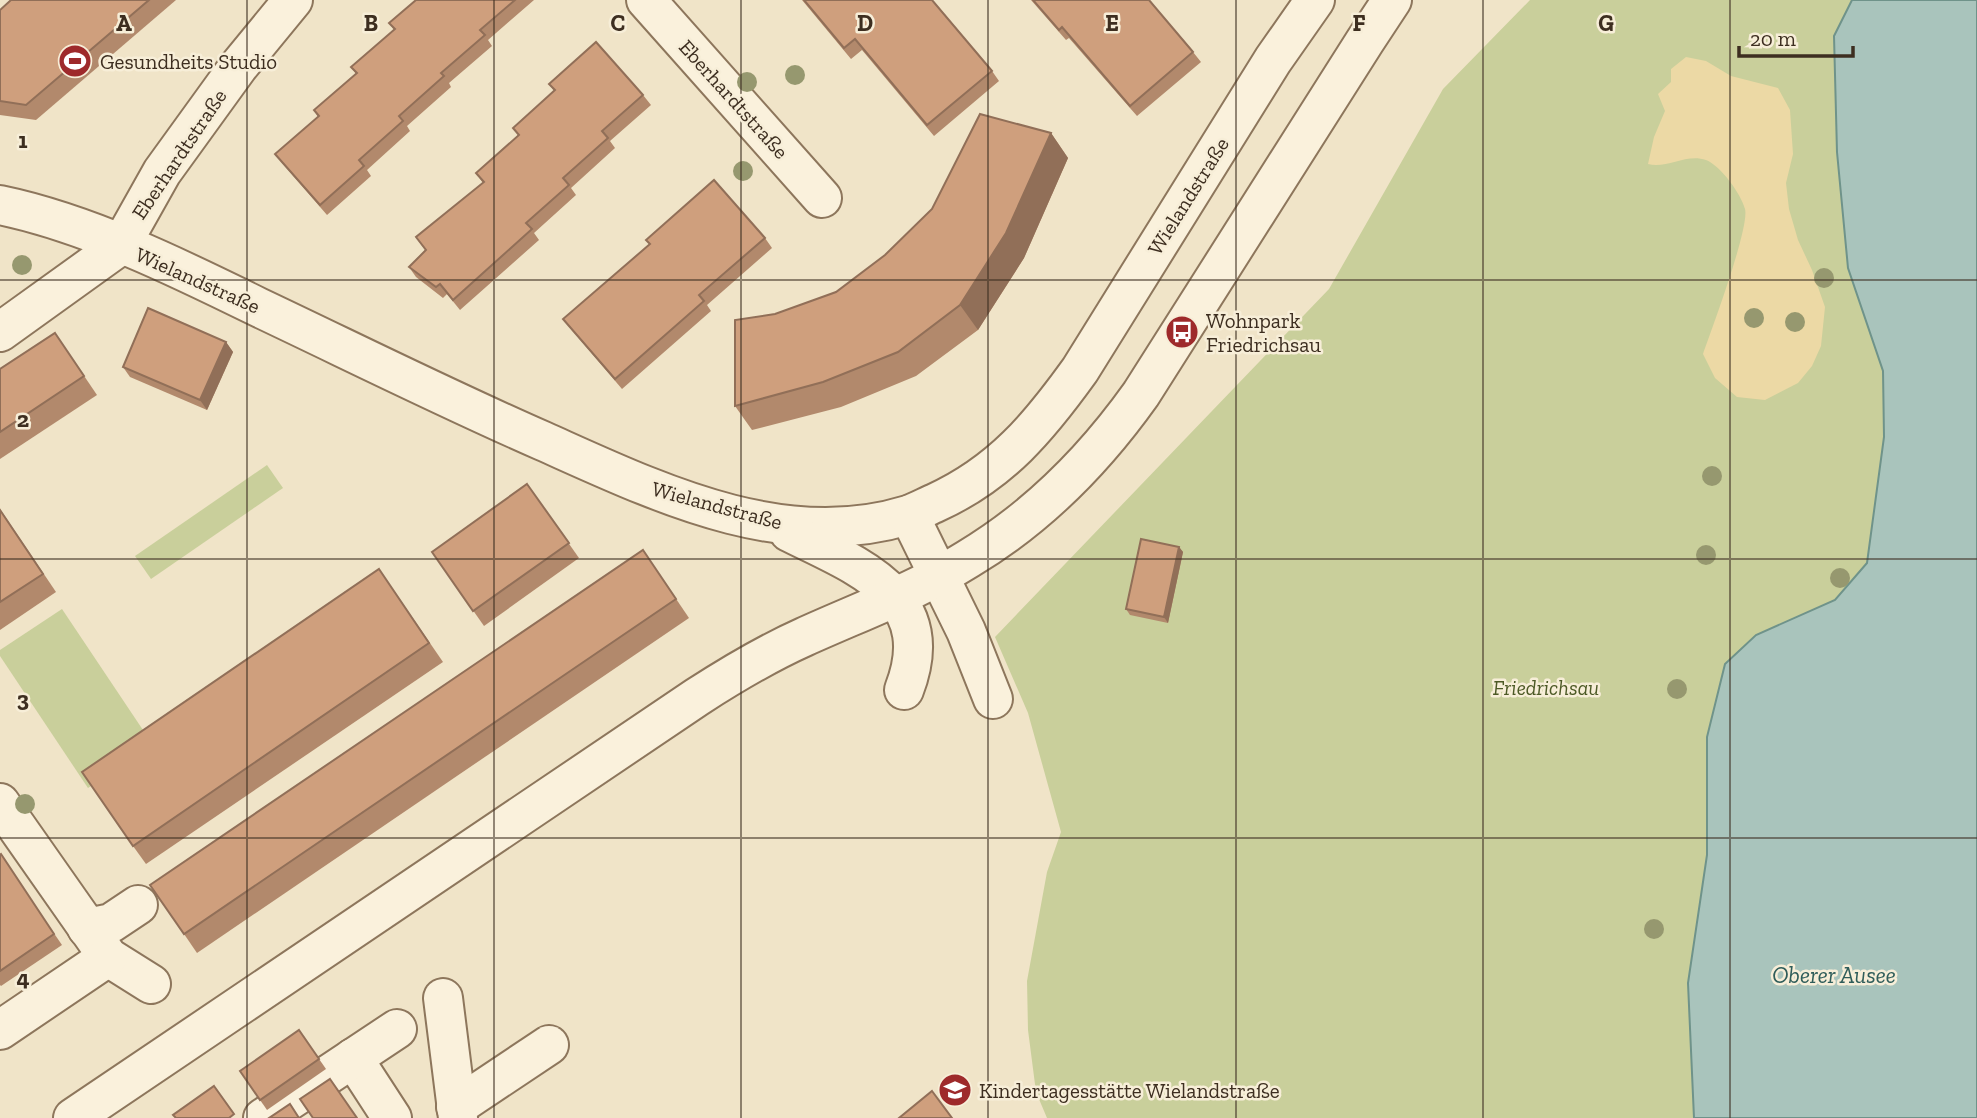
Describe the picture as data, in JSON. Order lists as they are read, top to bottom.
{
  "streets": {
    "street": ["Eberhardtstraße", "Wielandstraße"]
  },
  "crossings": [
    ["Eberhardtstraße", "Wielandstraße"]
  ],
  "water": ["Oberer Ausee"],
  "parks": ["Friedrichsau"],
  "places": {
    "sports": ["Gesundheits Studio"],
    "bus stop": ["Wohnpark Friedrichsau"],
    "school or university": ["Kindertagesstätte Wielandstraße"]
  },
  "scale_bar": "20 m",
  "grid": {
    "columns": [
      "A",
      "B",
      "C",
      "D",
      "E",
      "F",
      "G"
    ],
    "rows": [
      "1",
      "2",
      "3",
      "4"
    ]
  }
}
